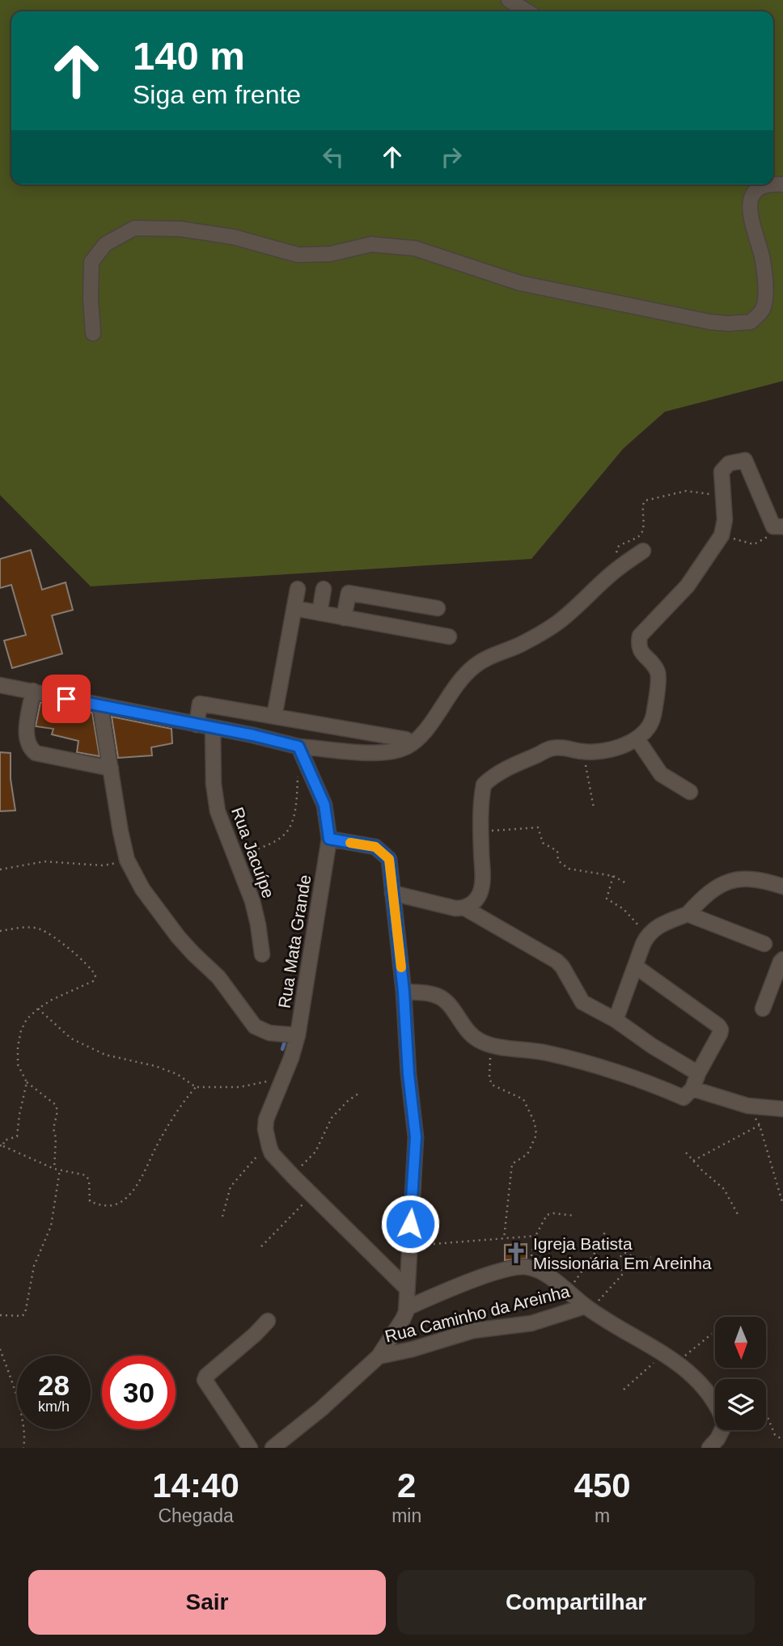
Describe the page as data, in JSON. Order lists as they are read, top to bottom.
{
  "streets": {
    "street": ["Rua Jacuípe", "Rua Mata Grande", "Rua Caminho da Areinha"]
  },
  "crossings": [
    ["Rua Mata Grande", "Rua Caminho da Areinha"]
  ],
  "places": {
    "church": ["Igreja Batista Missionária Em Areinha"]
  },
  "north": "bottom",
  "page": {
    "turn": ["140 m", "Siga em frente"],
    "speed": "28 km/h",
    "limit": "30",
    "eta": [
      "14:40",
      "Chegada",
      "2",
      "min",
      "450",
      "m"
    ],
    "buttons": ["Sair", "Compartilhar"]
  }
}
